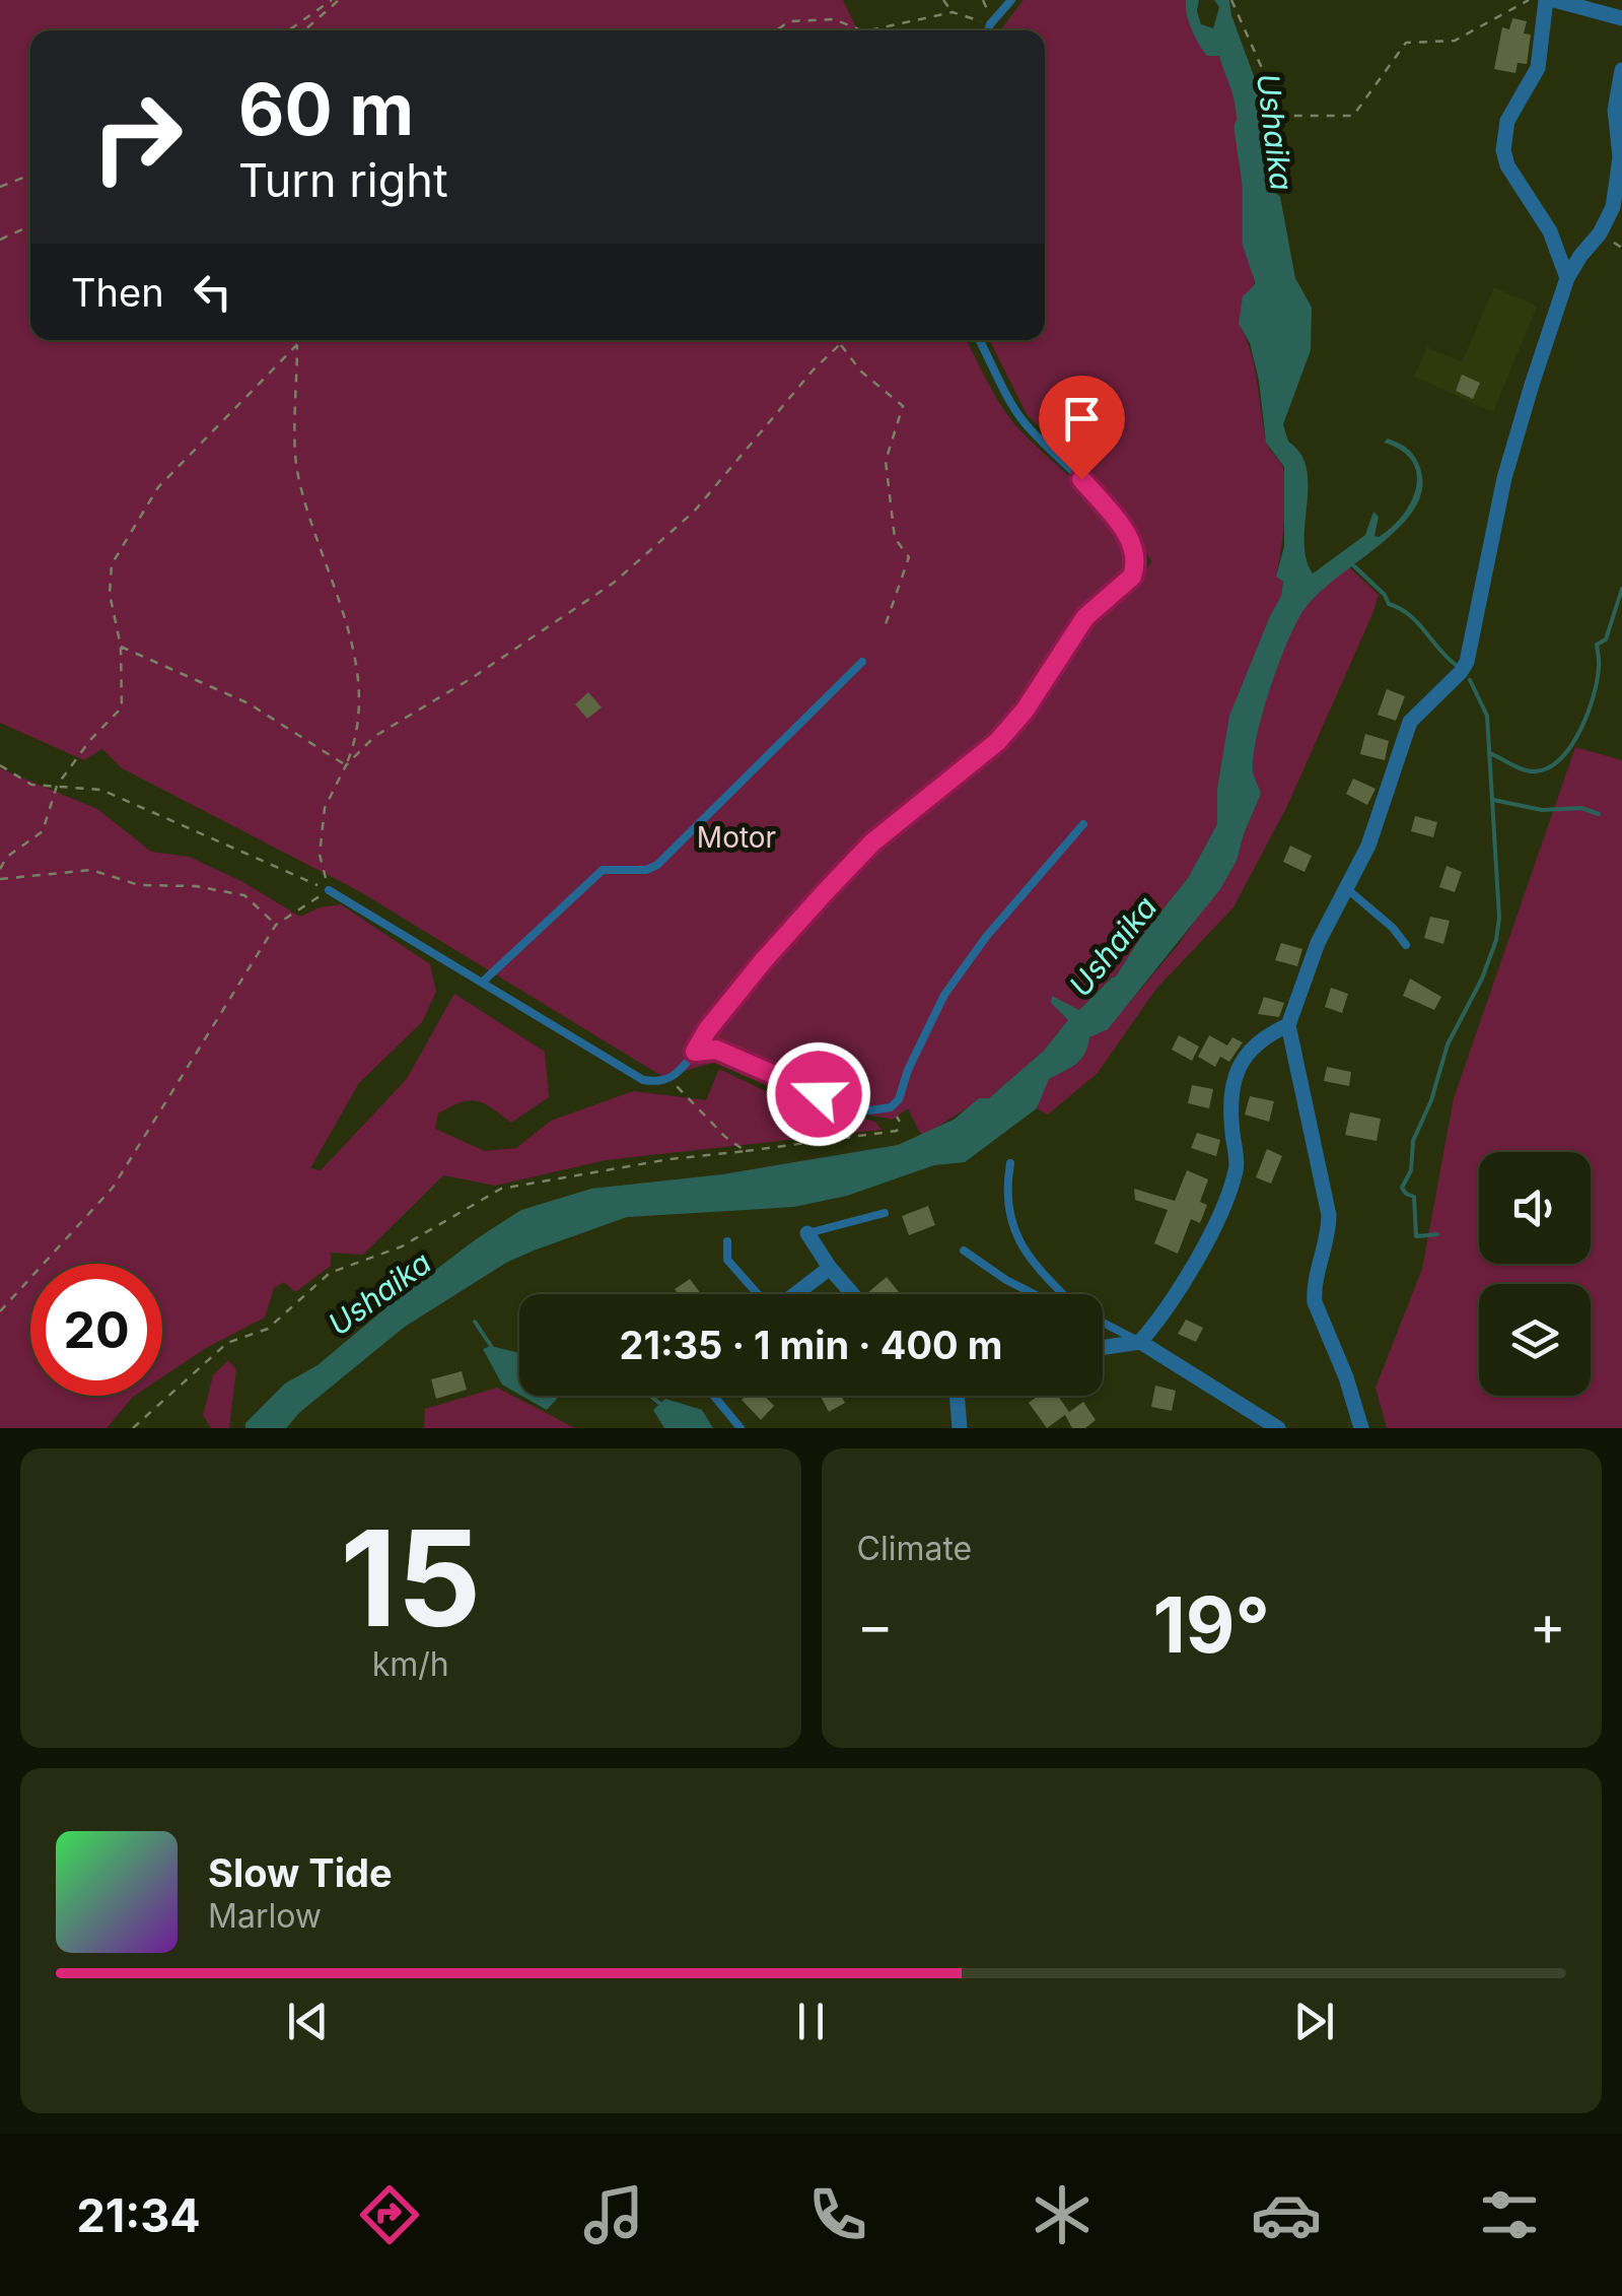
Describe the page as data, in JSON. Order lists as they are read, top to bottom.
{
  "water": ["Ushaika"],
  "parks": ["Motor"],
  "page": {
    "turn": ["60 m", "Turn right"],
    "then": "Then",
    "limit": "20",
    "trip": "21:35 · 1 min · 400 m",
    "tile": [
      ["15", "km/h"],
      "Climate"
    ],
    "heat": ["−", "19°", "+"],
    "song": ["Slow Tide", "Marlow"],
    "tabs": "21:34"
  }
}
